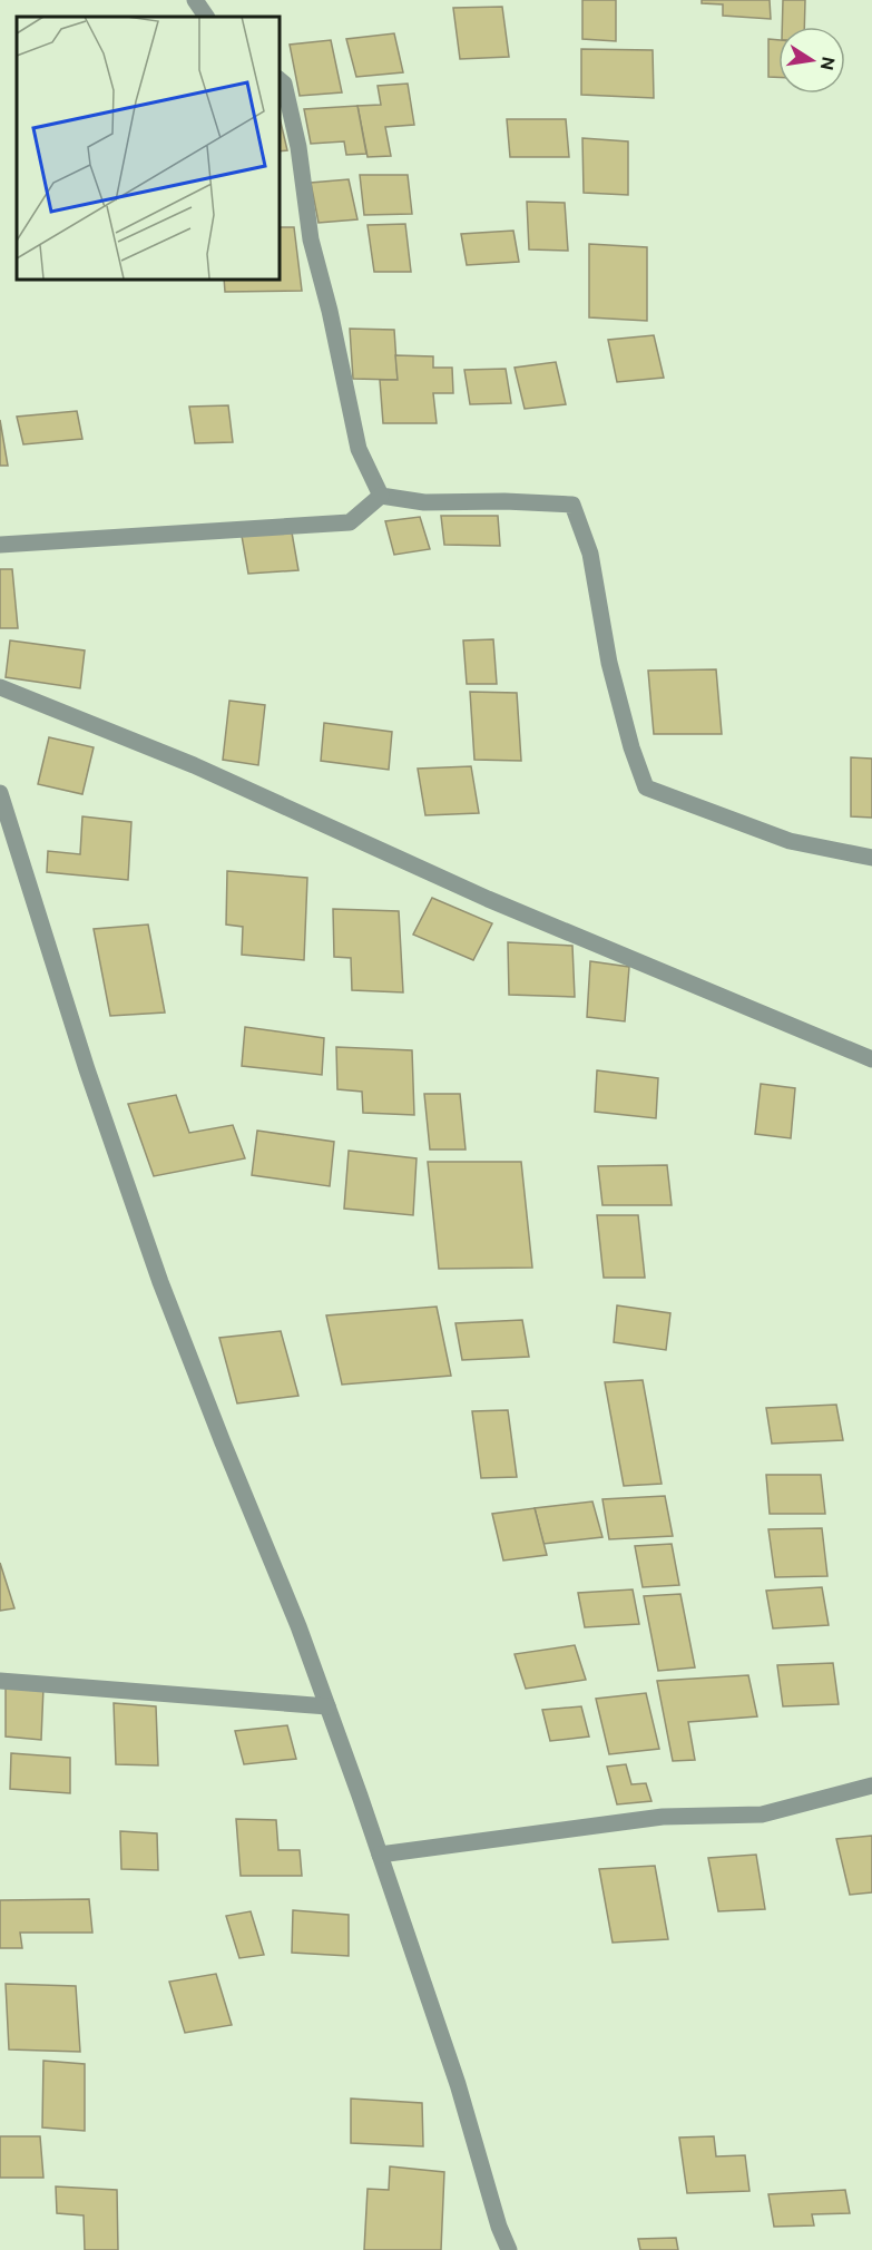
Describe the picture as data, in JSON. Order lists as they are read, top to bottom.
{
  "north": "right"
}
